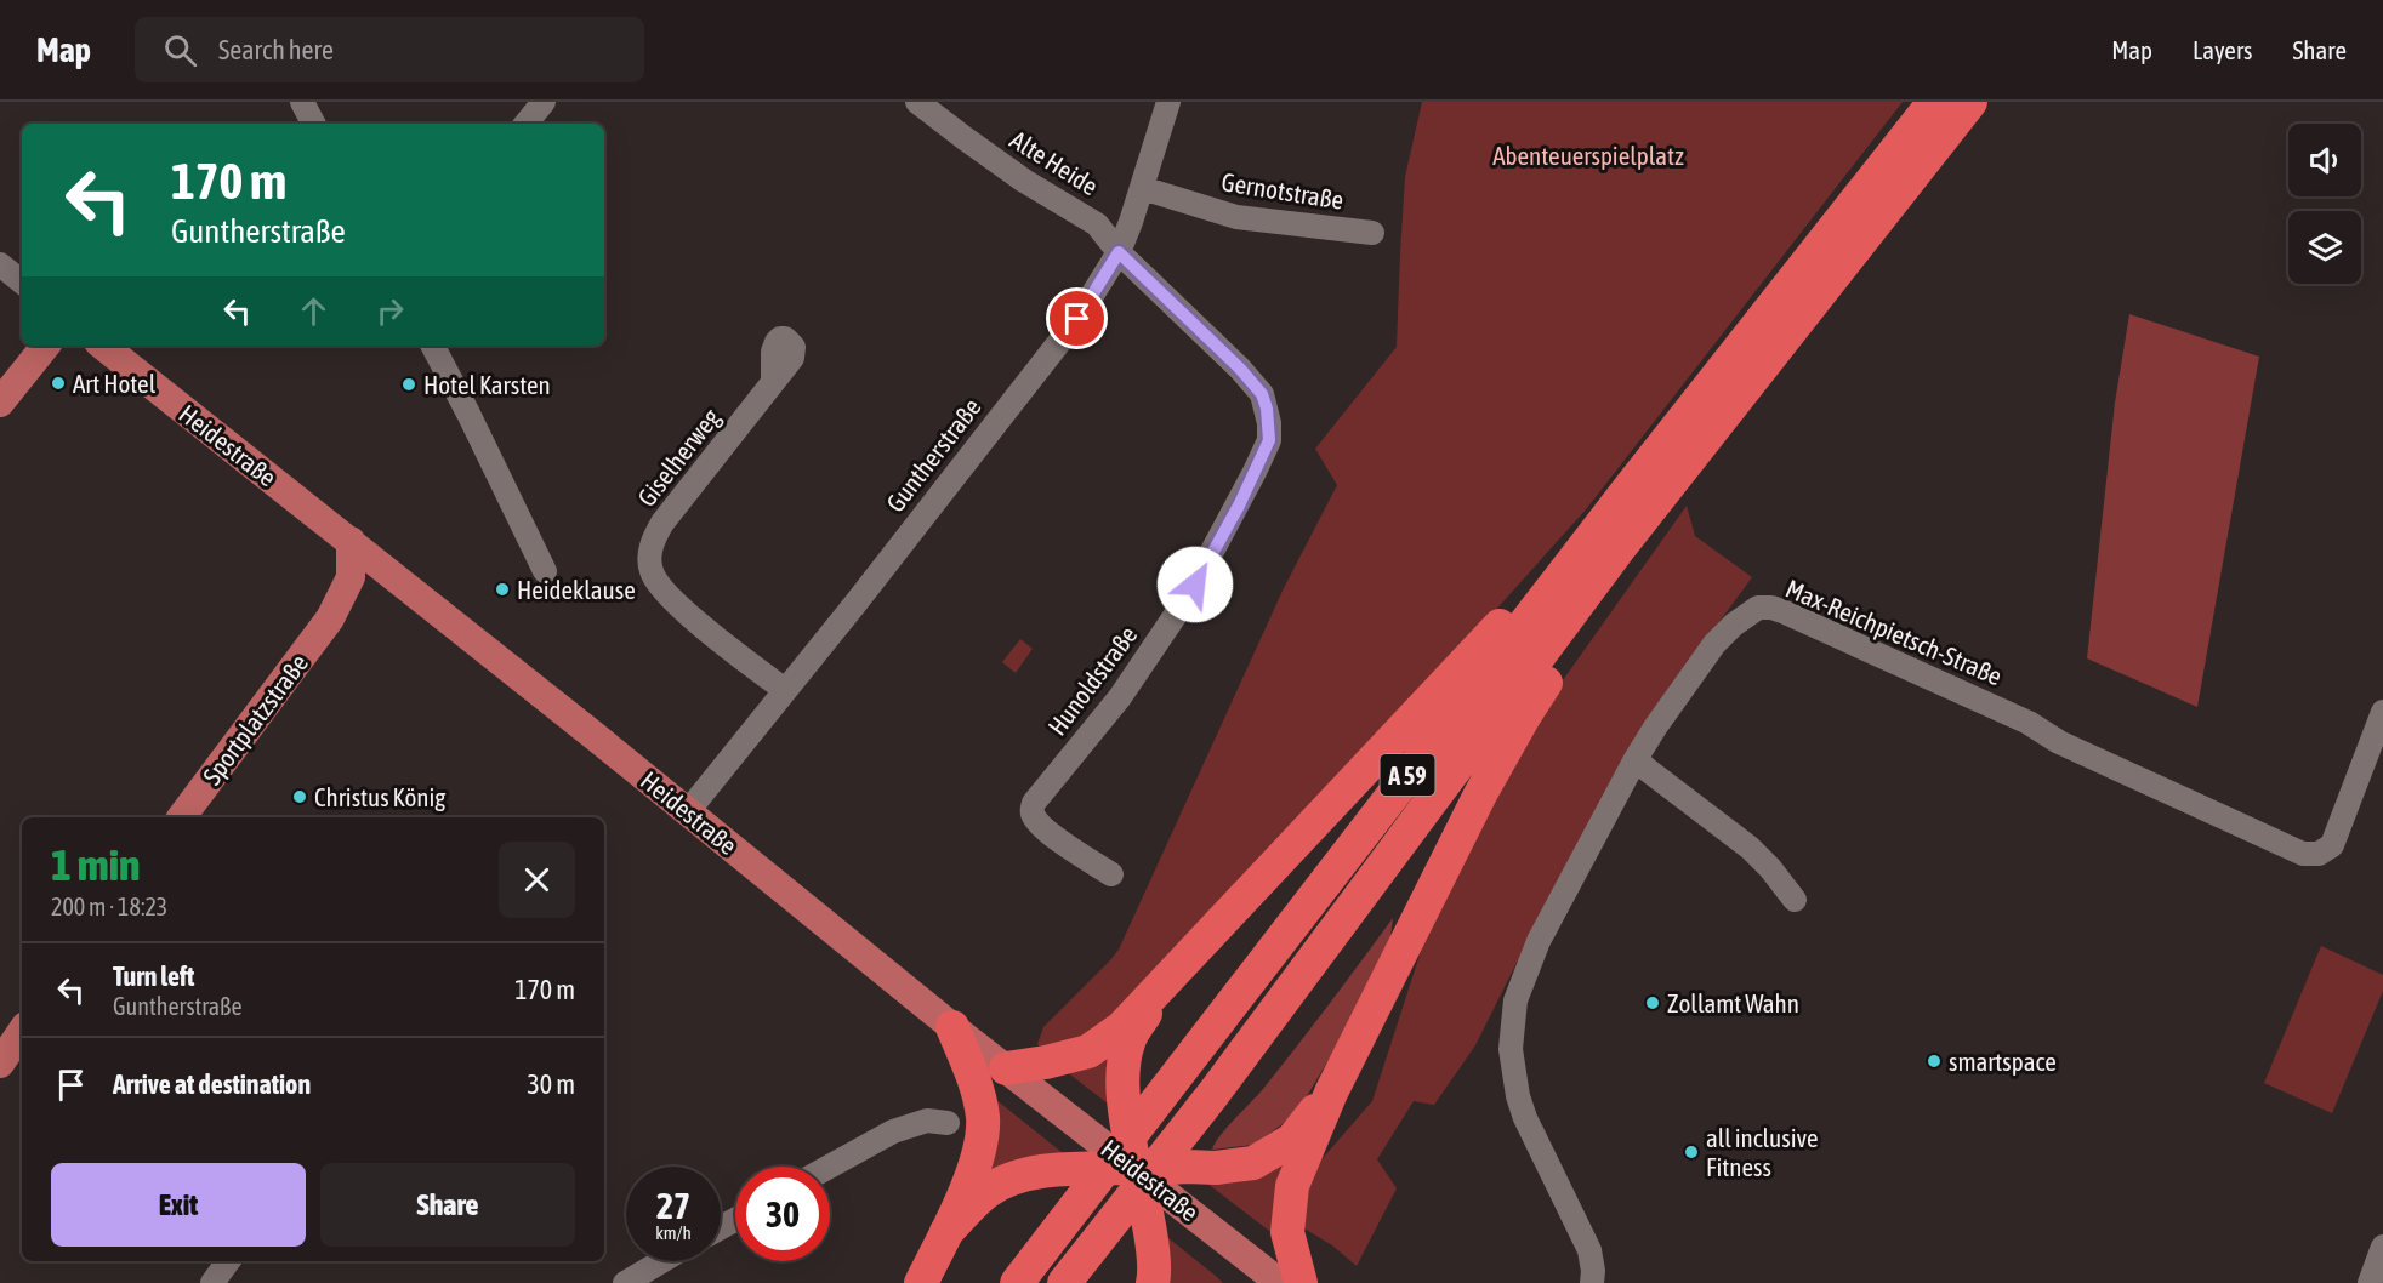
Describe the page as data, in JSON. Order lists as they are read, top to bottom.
{
  "streets": {
    "highway": ["A 59"],
    "main road": ["Heidestraße", "Sportplatzstraße"],
    "street": [
      "Alte Heide",
      "Gernotstraße",
      "Guntherstraße",
      "Giselherweg",
      "Max-Reichpietsch-Straße",
      "Hunoldstraße"
    ]
  },
  "crossings": [
    ["Alte Heide", "Guntherstraße"],
    ["Alte Heide", "Hunoldstraße"],
    ["Gernotstraße", "Guntherstraße"],
    ["Heidestraße", "Guntherstraße"],
    ["Guntherstraße", "Giselherweg"],
    ["Guntherstraße", "Hunoldstraße"]
  ],
  "parks": ["Abenteuerspielplatz"],
  "places": [
    "Art Hotel",
    "Hotel Karsten",
    "Heideklause",
    "Christus König",
    "Zollamt Wahn",
    "smartspace",
    "all inclusive Fitness"
  ],
  "page": {
    "header": "Map",
    "search": "Search here",
    "nav": ["Map", "Layers", "Share"],
    "turn": ["170 m", "Guntherstraße"],
    "heading": ["1 min", "200 m · 18:23"],
    "list": [
      {
        "name": "Turn left",
        "note": "Guntherstraße",
        "value": "170 m"
      },
      {
        "name": "Arrive at destination",
        "value": "30 m"
      }
    ],
    "buttons": ["Exit", "Share"],
    "speed": "27 km/h",
    "limit": "30"
  }
}
